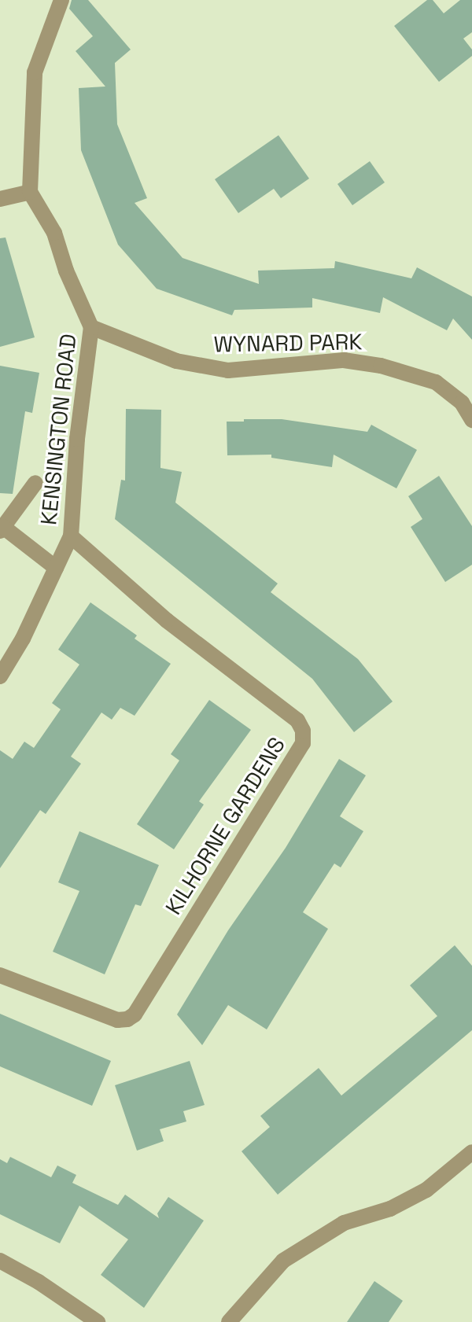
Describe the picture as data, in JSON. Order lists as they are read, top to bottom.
{
  "streets": {
    "street": ["WYNARD PARK", "KENSINGTON ROAD", "KILHORNE GARDENS"]
  },
  "crossings": [
    ["WYNARD PARK", "KENSINGTON ROAD"],
    ["KENSINGTON ROAD", "KILHORNE GARDENS"]
  ]
}
